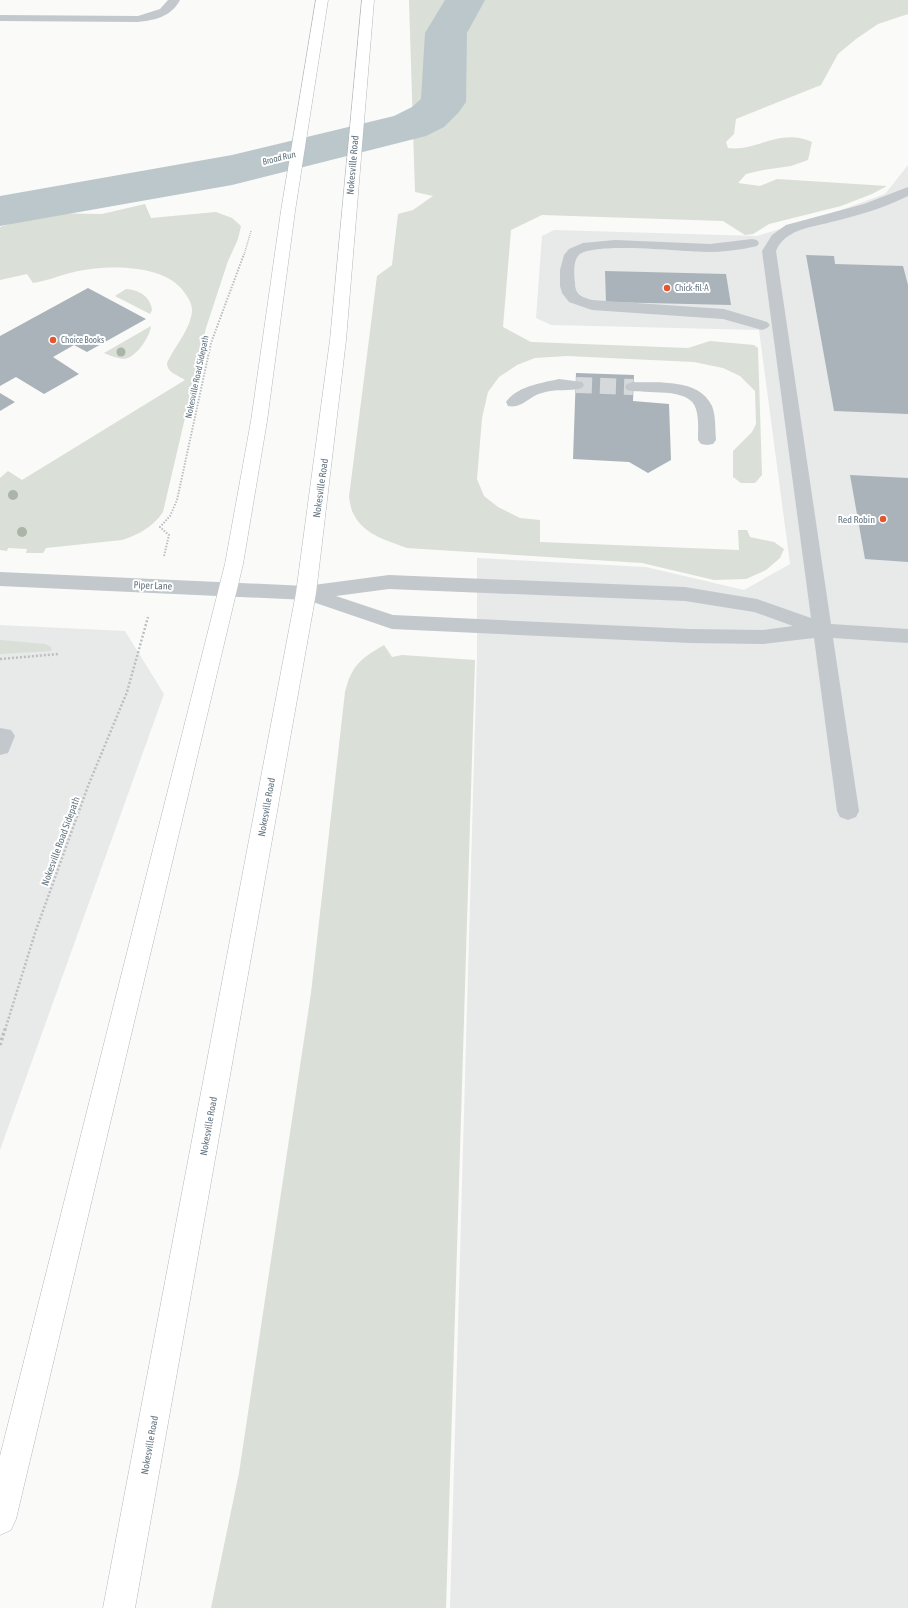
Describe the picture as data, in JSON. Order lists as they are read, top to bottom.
{
  "streets": {
    "highway": ["Nokesville Road"],
    "street": ["Piper Lane"],
    "path": ["Nokesville Road Sidepath"]
  },
  "crossings": [
    ["Nokesville Road", "Piper Lane"]
  ],
  "water": ["Broad Run"],
  "places": ["Chick-fil-A", "Choice Books", "Red Robin"]
}
